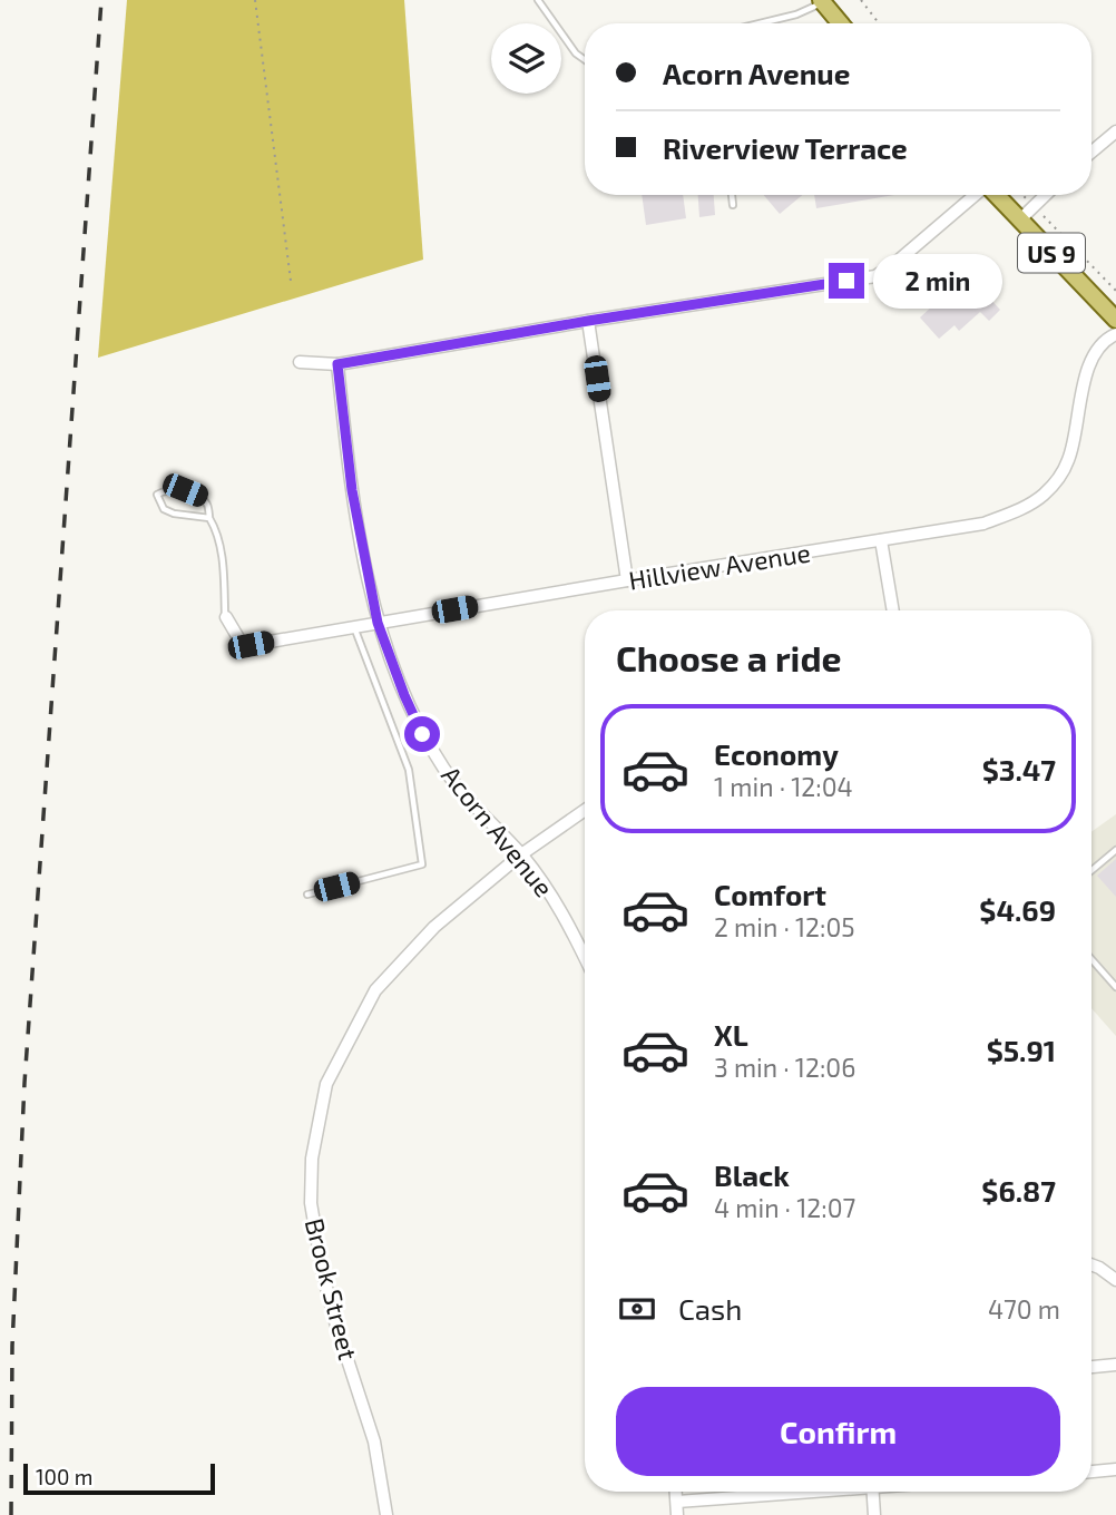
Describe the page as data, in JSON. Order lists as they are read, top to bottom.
{
  "streets": {
    "main road": ["US 9"],
    "street": ["Hillview Avenue", "Acorn Avenue", "Brook Street"]
  },
  "crossings": [
    ["Hillview Avenue", "Acorn Avenue"],
    ["Acorn Avenue", "Brook Street"]
  ],
  "scale_bar": "100 m",
  "page": {
    "banner": ["Acorn Avenue", "Riverview Terrace"],
    "bubble": "2 min",
    "heading": "Choose a ride",
    "list": [
      {
        "name": "Economy",
        "note": "1 min · 12:04",
        "value": "$3.47"
      },
      {
        "name": "Comfort",
        "note": "2 min · 12:05",
        "value": "$4.69"
      },
      {
        "name": "XL",
        "note": "3 min · 12:06",
        "value": "$5.91"
      },
      {
        "name": "Black",
        "note": "4 min · 12:07",
        "value": "$6.87"
      }
    ],
    "pay": ["Cash", "470 m"],
    "buttons": "Confirm",
    "scale": "100 m"
  }
}
